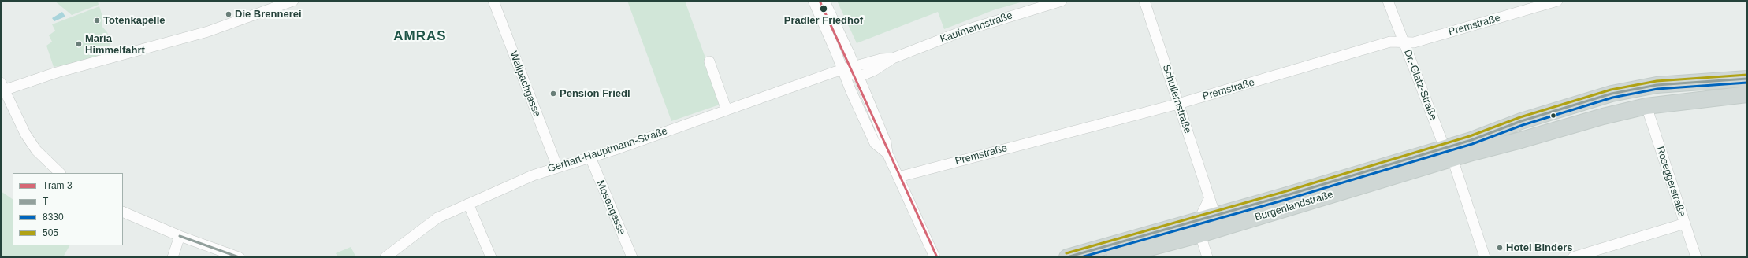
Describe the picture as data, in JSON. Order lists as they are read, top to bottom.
{
  "streets": {
    "main road": ["Burgenlandstraße"],
    "street": [
      "Premstraße",
      "Kaufmannstraße",
      "Wallpachgasse",
      "Dr.-Glatz-Straße",
      "Schullernstraße",
      "Gerhart-Hauptmann-Straße",
      "Roseggerstraße",
      "Mosengasse"
    ]
  },
  "crossings": [
    ["Premstraße", "Dr.-Glatz-Straße"],
    ["Premstraße", "Schullernstraße"],
    ["Kaufmannstraße", "Gerhart-Hauptmann-Straße"],
    ["Wallpachgasse", "Gerhart-Hauptmann-Straße"],
    ["Dr.-Glatz-Straße", "Burgenlandstraße"],
    ["Schullernstraße", "Burgenlandstraße"],
    ["Gerhart-Hauptmann-Straße", "Mosengasse"]
  ],
  "districts": ["AMRAS"],
  "places": [
    "Pradler Friedhof",
    "Die Brennerei",
    "Totenkapelle",
    "Maria Himmelfahrt",
    "Pension Friedl",
    "Hotel Binders"
  ],
  "lines": [
    "tram line 3",
    "transit line 505",
    "transit line T",
    "transit line 8330"
  ],
  "legend": [
    "Tram 3",
    "T",
    "8330",
    "505"
  ]
}
